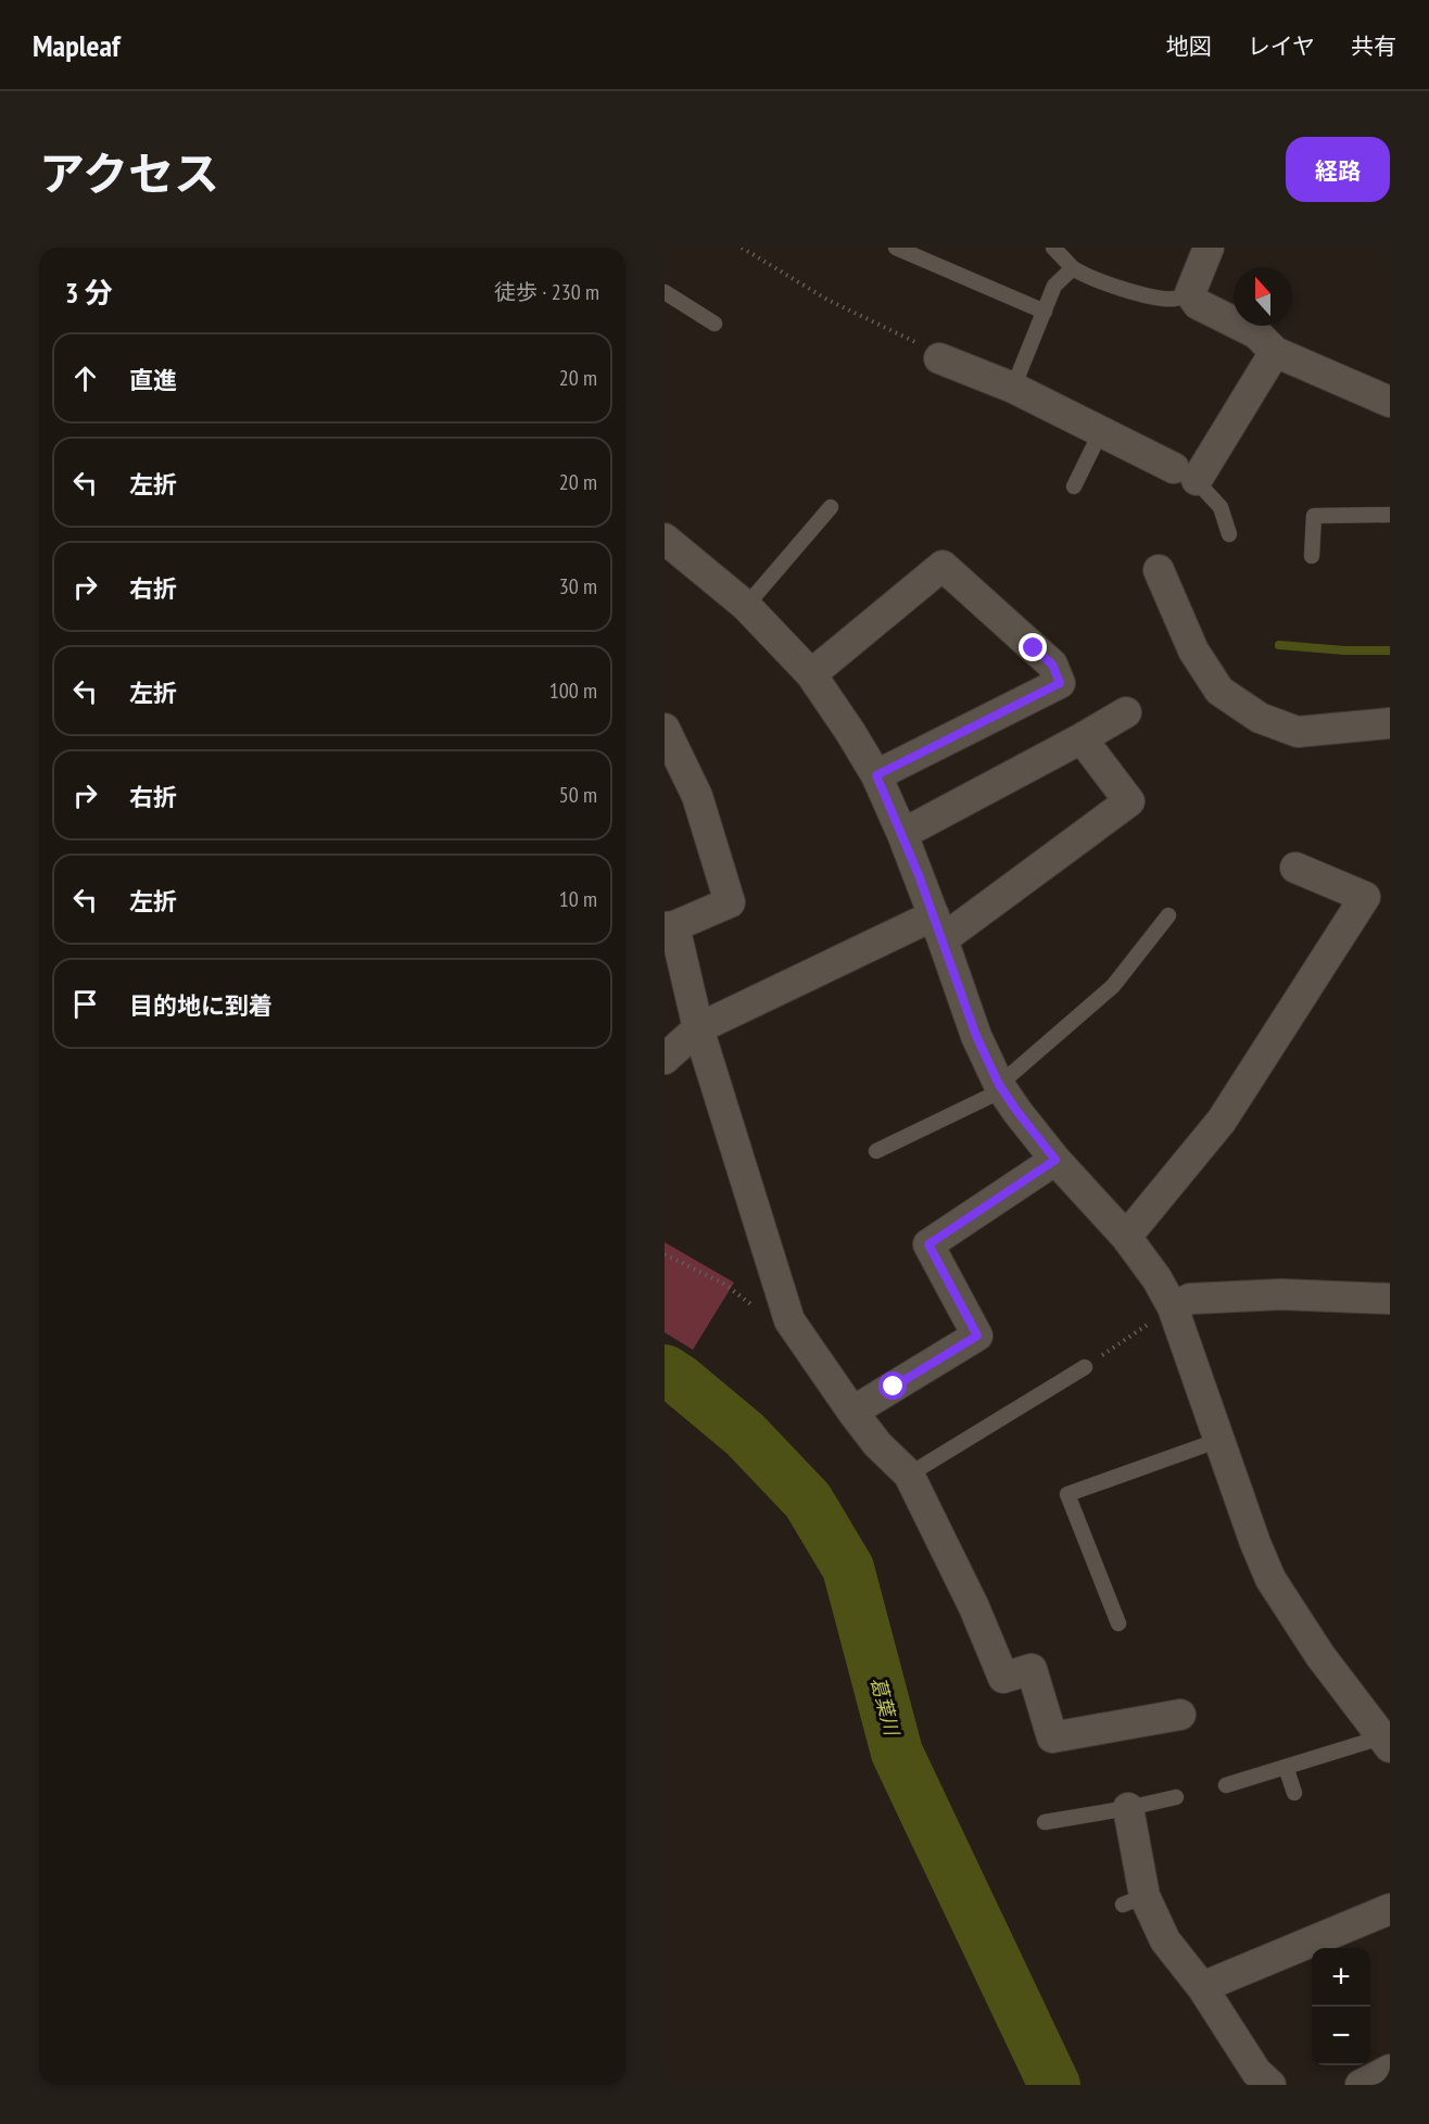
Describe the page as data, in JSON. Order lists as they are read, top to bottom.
{
  "water": ["葛葉川"],
  "north": "top",
  "page": {
    "header": "Mapleaf",
    "nav": ["地図", "レイヤ", "共有"],
    "title": "アクセス",
    "buttons": "経路",
    "heading": ["3 分", "徒歩 · 230 m"],
    "list": [
      ["直進", "20 m"],
      ["左折", "20 m"],
      ["右折", "30 m"],
      ["左折", "100 m"],
      ["右折", "50 m"],
      ["左折", "10 m"],
      "目的地に到着"
    ],
    "map_buttons": ["+", "−"]
  }
}
